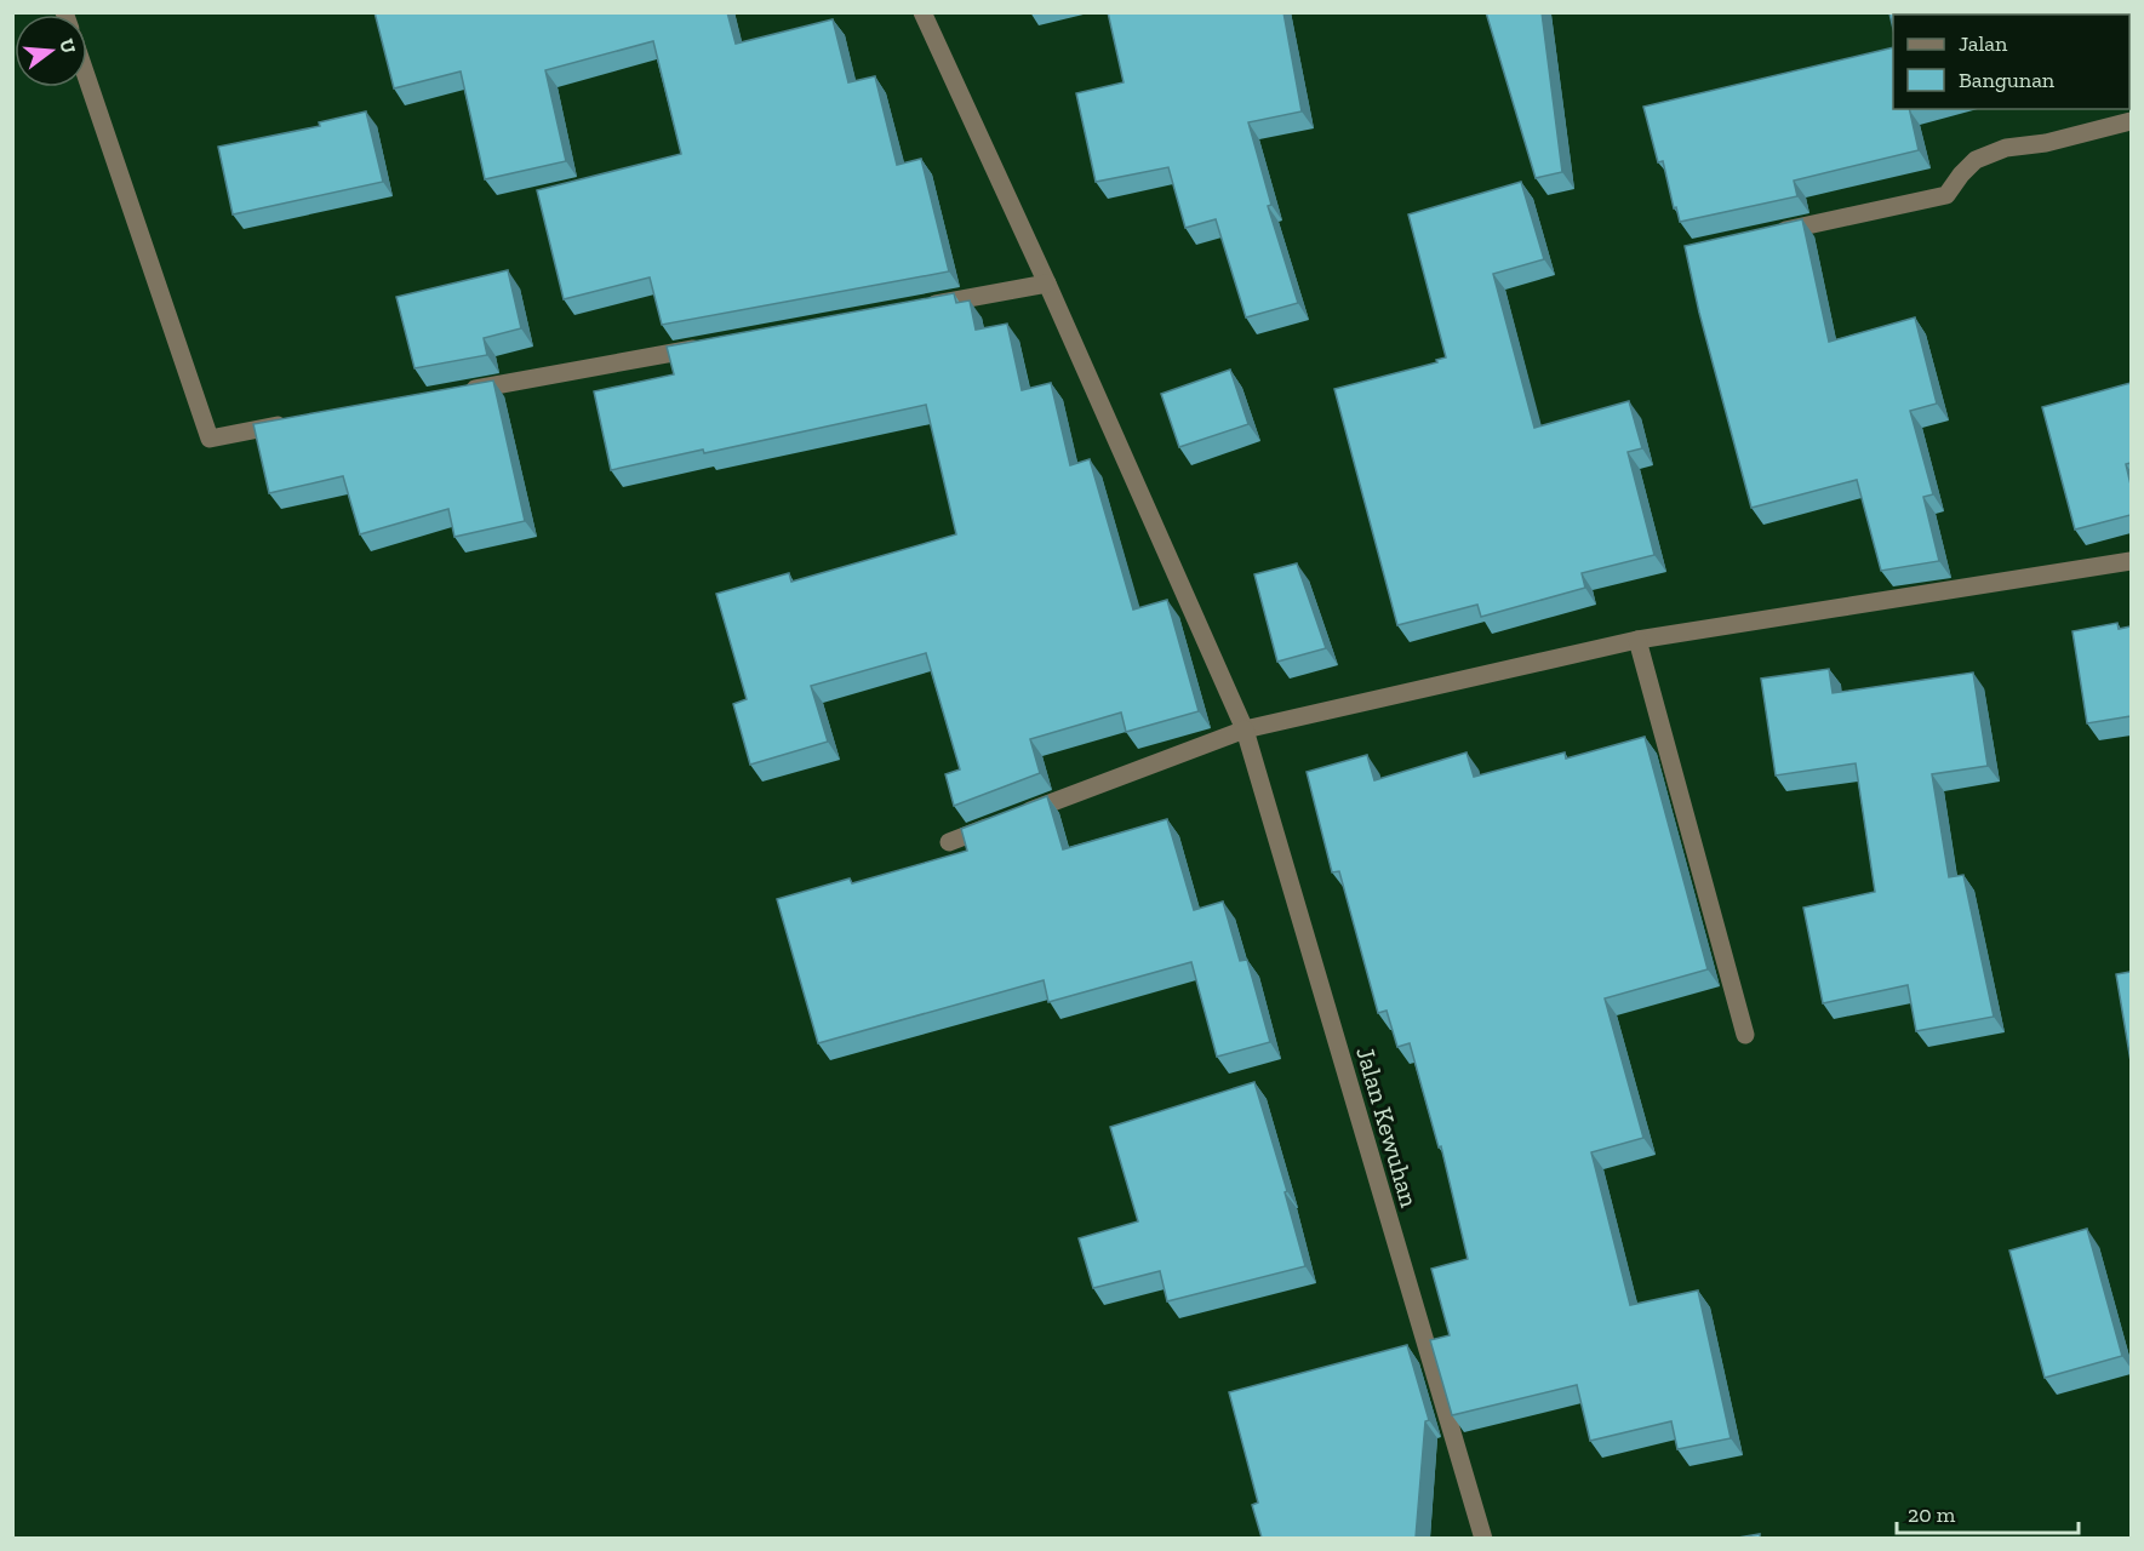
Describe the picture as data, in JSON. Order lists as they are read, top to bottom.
{
  "streets": {
    "street": ["Jalan Kewuhan"]
  },
  "legend": ["Jalan", "Bangunan"],
  "scale_bar": "20 m",
  "north": "right"
}
